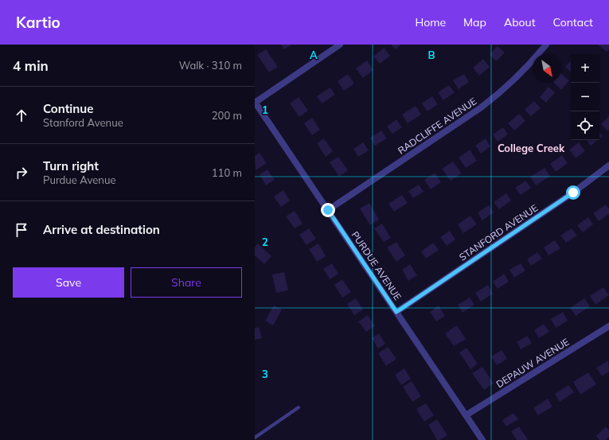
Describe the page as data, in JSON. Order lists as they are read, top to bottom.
{
  "streets": {
    "street": [
      "RADCLIFFE AVENUE",
      "STANFORD AVENUE",
      "PURDUE AVENUE",
      "DEPAUW AVENUE"
    ]
  },
  "crossings": [
    ["RADCLIFFE AVENUE", "PURDUE AVENUE"],
    ["STANFORD AVENUE", "PURDUE AVENUE"],
    ["PURDUE AVENUE", "DEPAUW AVENUE"]
  ],
  "districts": ["College Creek"],
  "north": "bottom right",
  "page": {
    "header": "Kartio",
    "nav": [
      "Home",
      "Map",
      "About",
      "Contact"
    ],
    "heading": ["4 min", "Walk · 310 m"],
    "map_buttons": ["+", "−"],
    "list": [
      ["Continue", "Stanford Avenue", "200 m"],
      ["Turn right", "Purdue Avenue", "110 m"],
      "Arrive at destination"
    ],
    "buttons": ["Save", "Share"]
  },
  "grid": {
    "columns": ["A", "B"],
    "rows": ["1", "2", "3"]
  }
}
